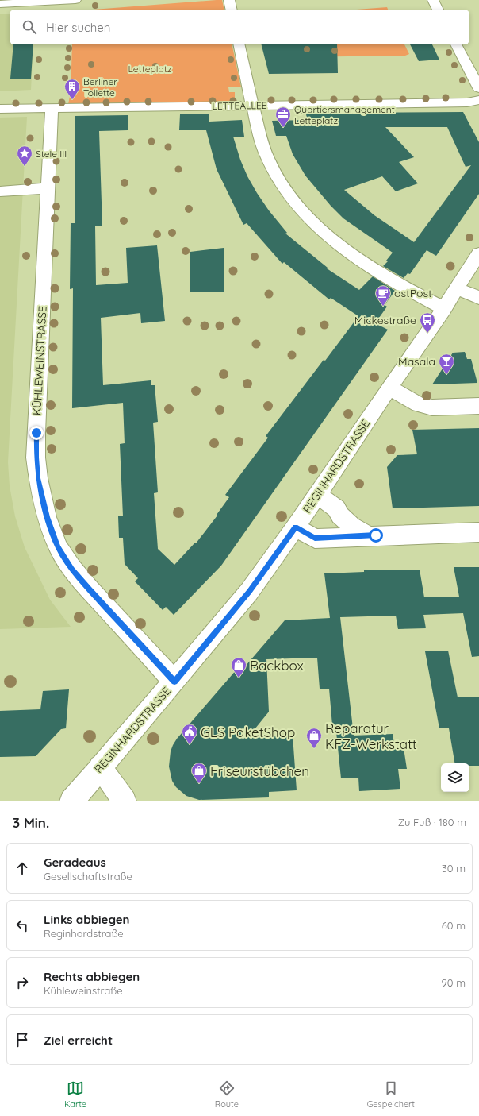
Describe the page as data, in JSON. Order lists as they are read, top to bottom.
{
  "streets": {
    "street": ["LETTEALLEE", "KÜHLEWEINSTRASSE", "REGINHARDSTRASSE"]
  },
  "crossings": [
    ["LETTEALLEE", "KÜHLEWEINSTRASSE"],
    ["KÜHLEWEINSTRASSE", "REGINHARDSTRASSE"]
  ],
  "parks": ["Letteplatz"],
  "places": {
    "building": ["Berliner Toilette"],
    "office": ["Quartiersmanagement Letteplatz"],
    "place": ["Stele III"],
    "cafe": ["ostPost"],
    "bus stop": ["Mickestraße"],
    "bar": ["Masala"],
    "shop": ["Backbox", "Reparatur KFZ-Werkstatt", "Friseurstübchen"],
    "public building": ["GLS PaketShop"]
  },
  "page": {
    "search": "Hier suchen",
    "heading": ["3 Min.", "Zu Fuß · 180 m"],
    "list": [
      ["Geradeaus", "Gesellschaftstraße", "30 m"],
      ["Links abbiegen", "Reginhardstraße", "60 m"],
      ["Rechts abbiegen", "Kühleweinstraße", "90 m"],
      "Ziel erreicht"
    ],
    "nav": ["Karte", "Route", "Gespeichert"]
  }
}
